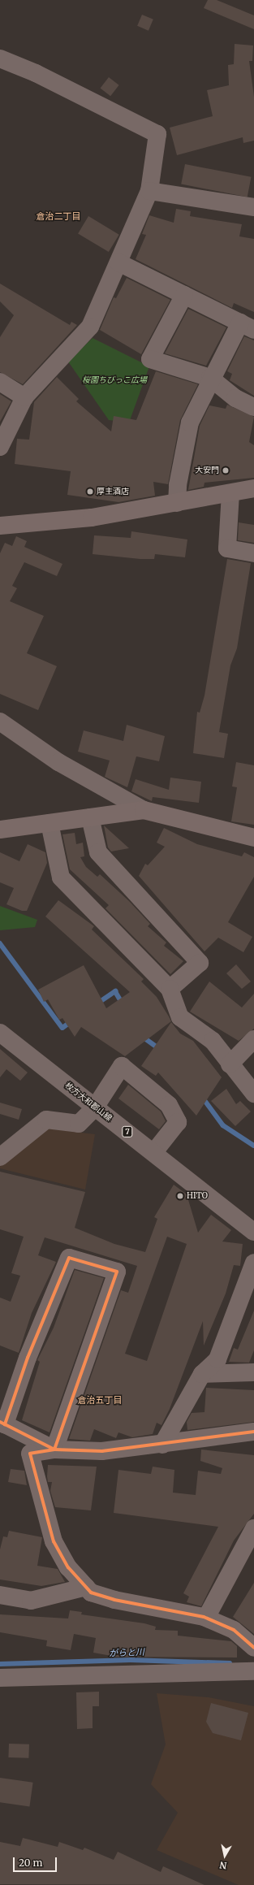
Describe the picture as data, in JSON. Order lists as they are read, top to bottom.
{
  "streets": {
    "street": ["枚方大和郡山線", "7"]
  },
  "districts": ["倉治二丁目", "倉治五丁目"],
  "water": ["がらと川"],
  "parks": ["桜園ちびっこ広場"],
  "places": ["大安門", "厚主酒店", "HITO"],
  "scale_bar": "20 m",
  "north": "bottom"
}
